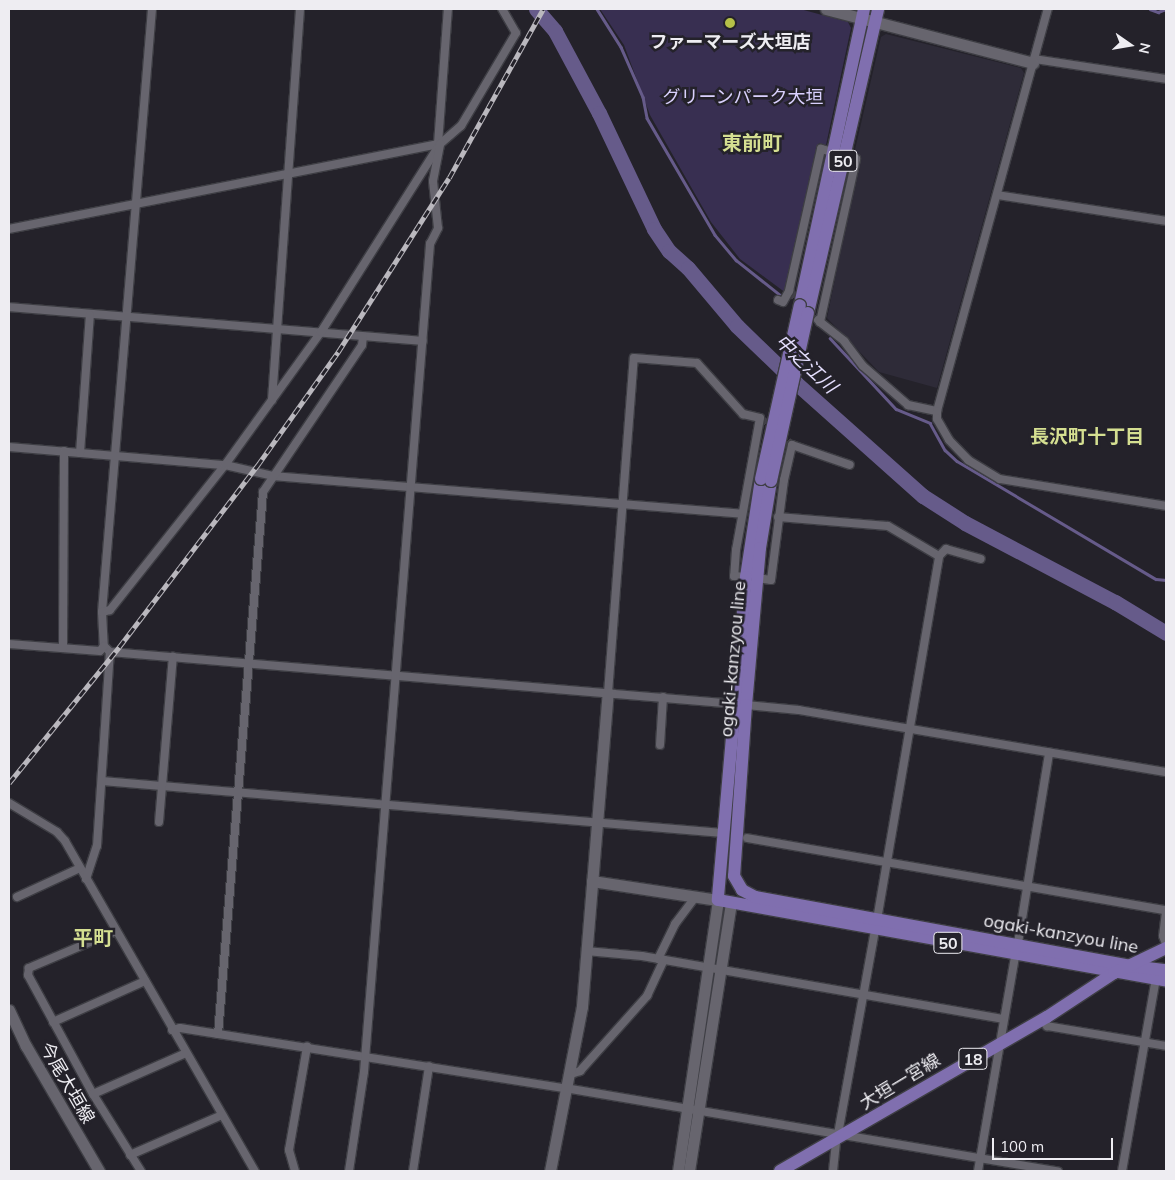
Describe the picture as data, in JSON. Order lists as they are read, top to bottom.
{
  "streets": {
    "main road": [
      "50",
      "ogaki-kanzyou line",
      "18",
      "大垣一宮線"
    ],
    "street": ["今尾大垣線"]
  },
  "crossings": [
    ["50", "ogaki-kanzyou line"],
    ["ogaki-kanzyou line", "大垣一宮線"]
  ],
  "districts": ["東前町", "長沢町十丁目", "平町"],
  "water": ["中之江川"],
  "parks": ["グリーンパーク大垣"],
  "places": ["ファーマーズ大垣店"],
  "scale_bar": "100 m",
  "north": "right"
}
